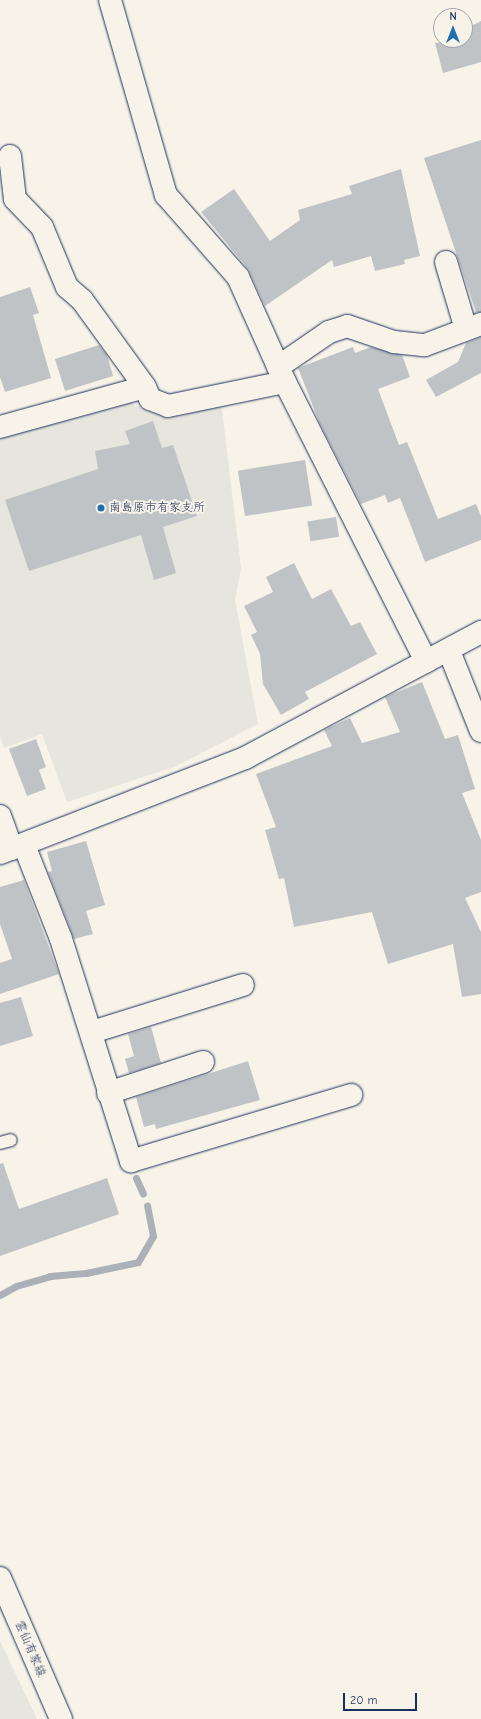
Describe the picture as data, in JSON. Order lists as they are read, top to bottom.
{
  "streets": {
    "street": ["雲仙有家線"]
  },
  "places": ["南島原市有家支所"],
  "scale_bar": "20 m",
  "north": "top"
}
